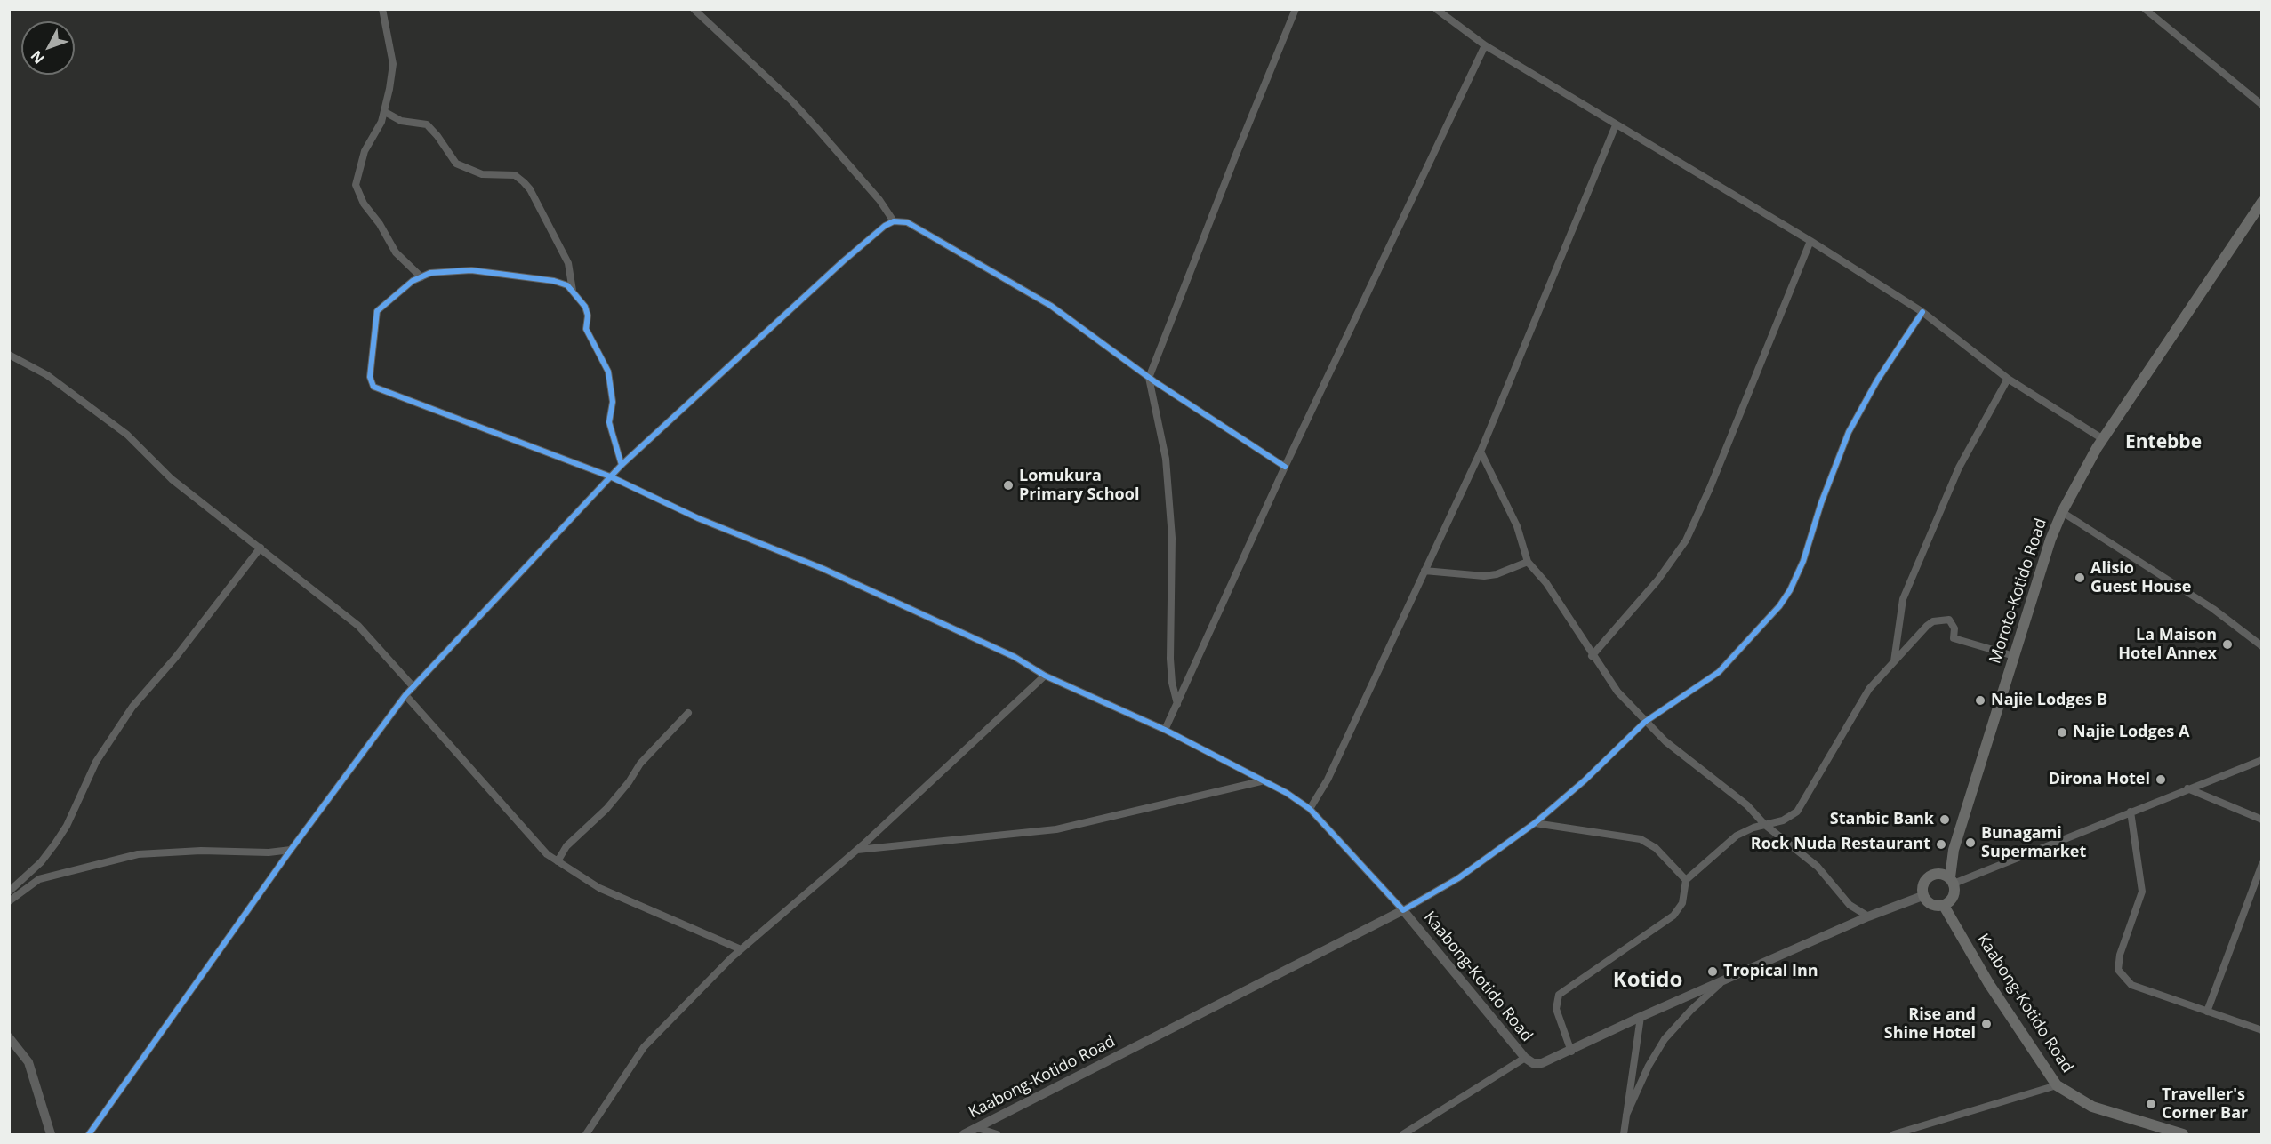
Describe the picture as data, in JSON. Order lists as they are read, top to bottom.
{
  "streets": {
    "main road": ["Moroto-Kotido Road", "Kaabong-Kotido Road"]
  },
  "crossings": [
    ["Moroto-Kotido Road", "Kaabong-Kotido Road"]
  ],
  "districts": ["Entebbe", "Kotido"],
  "places": [
    "Lomukura Primary School",
    "Alisio Guest House",
    "La Maison Hotel Annex",
    "Najie Lodges B",
    "Najie Lodges A",
    "Dirona Hotel",
    "Stanbic Bank",
    "Bunagami Supermarket",
    "Rock Nuda Restaurant",
    "Tropical Inn",
    "Rise and Shine Hotel",
    "Traveller's Corner Bar"
  ],
  "north": "bottom left"
}
